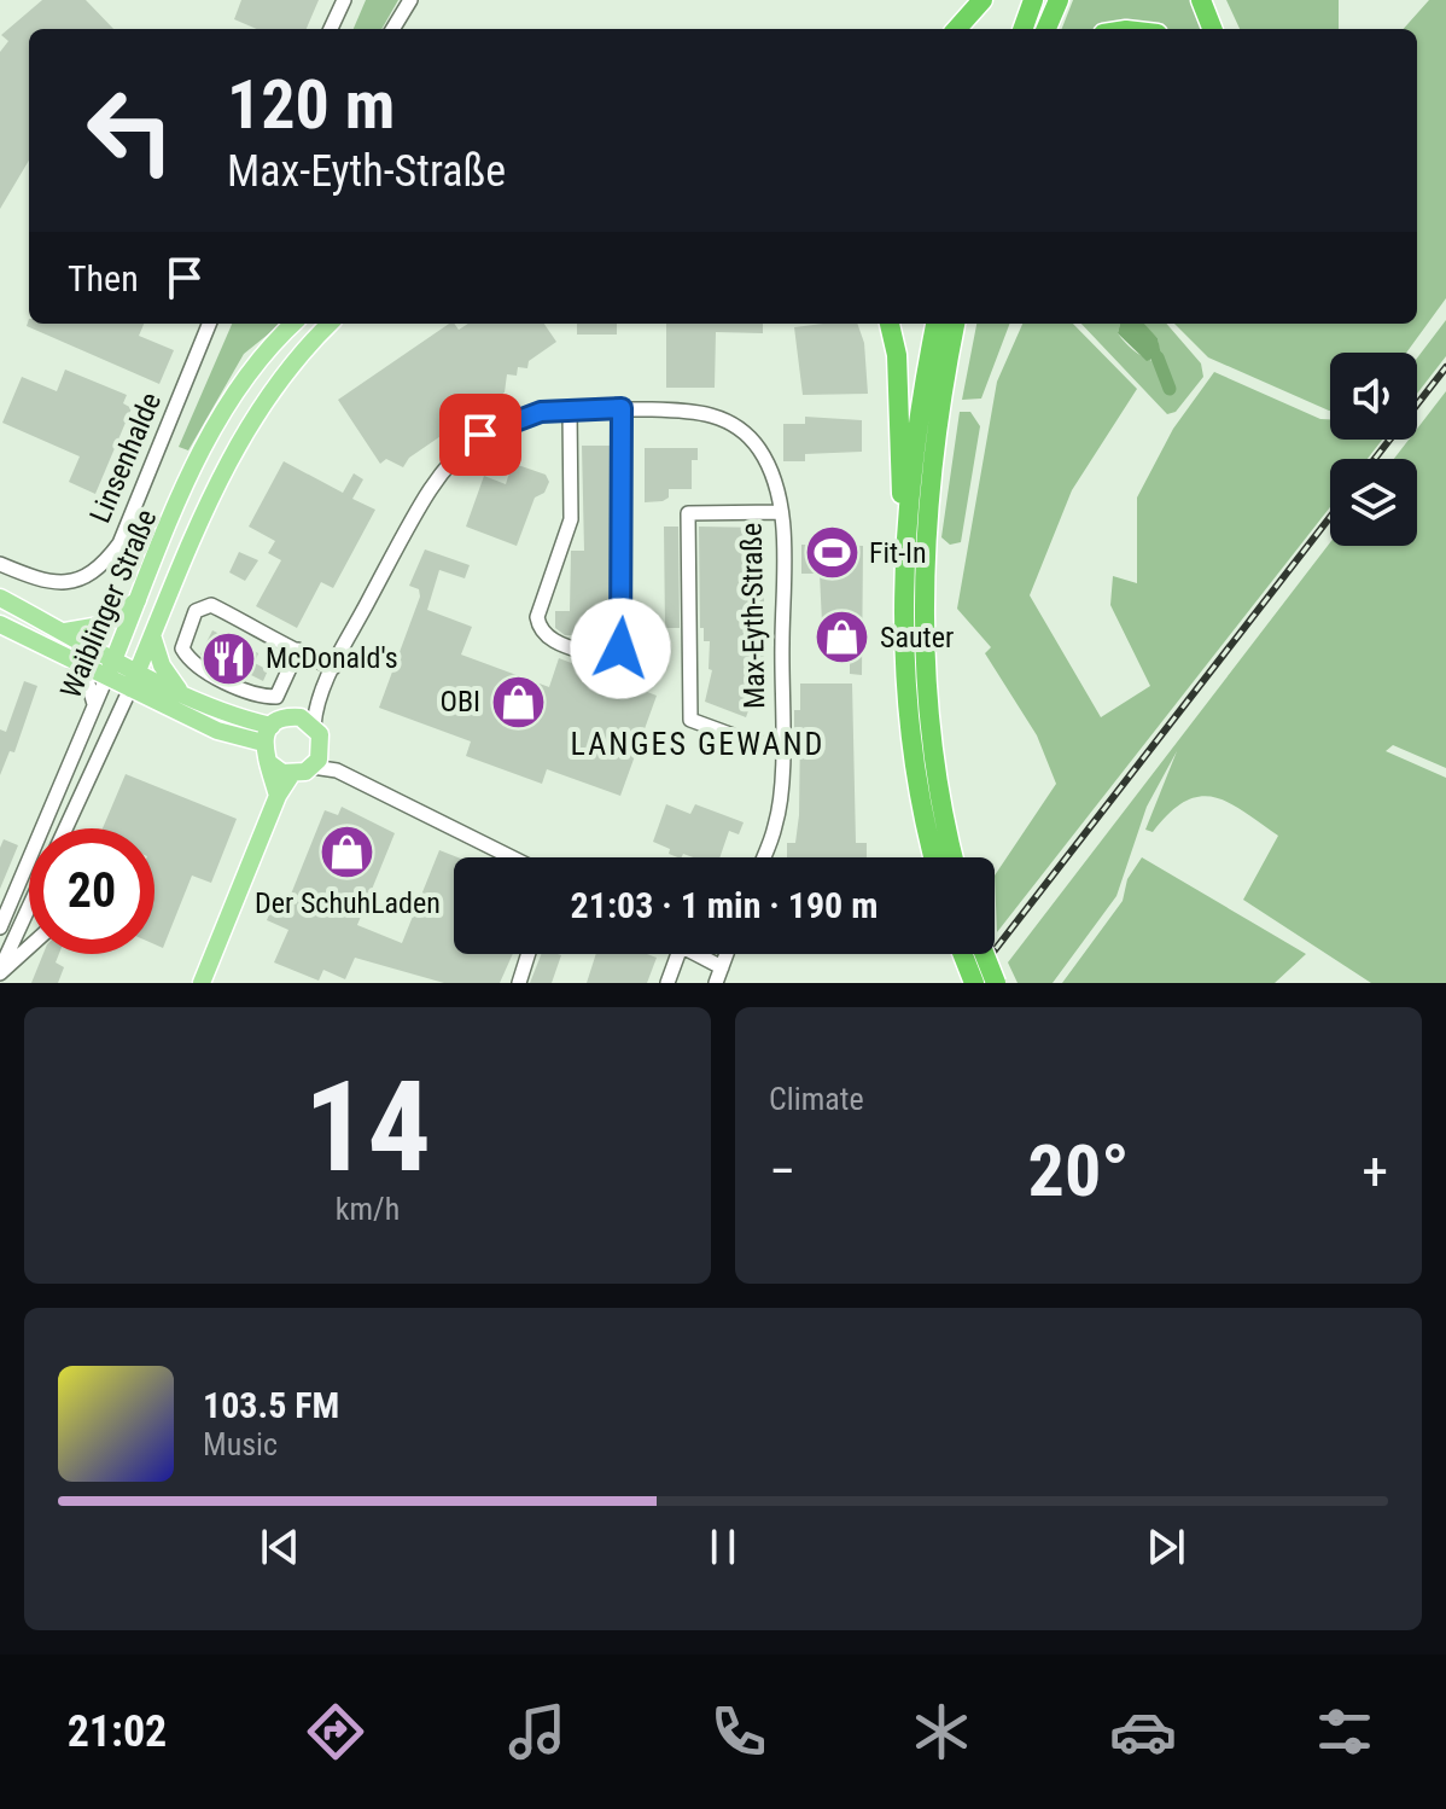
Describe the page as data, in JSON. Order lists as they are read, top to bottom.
{
  "streets": {
    "main road": ["Waiblinger Straße"],
    "street": ["Linsenhalde", "Max-Eyth-Straße"]
  },
  "districts": ["LANGES GEWAND"],
  "places": {
    "sports": ["Fit-In"],
    "shop": ["Sauter", "OBI", "Der SchuhLaden"],
    "restaurant": ["McDonald's"]
  },
  "page": {
    "turn": ["120 m", "Max-Eyth-Straße"],
    "then": "Then",
    "limit": "20",
    "trip": "21:03 · 1 min · 190 m",
    "tile": [
      ["14", "km/h"],
      "Climate"
    ],
    "heat": ["−", "20°", "+"],
    "song": ["103.5 FM", "Music"],
    "tabs": "21:02"
  }
}
